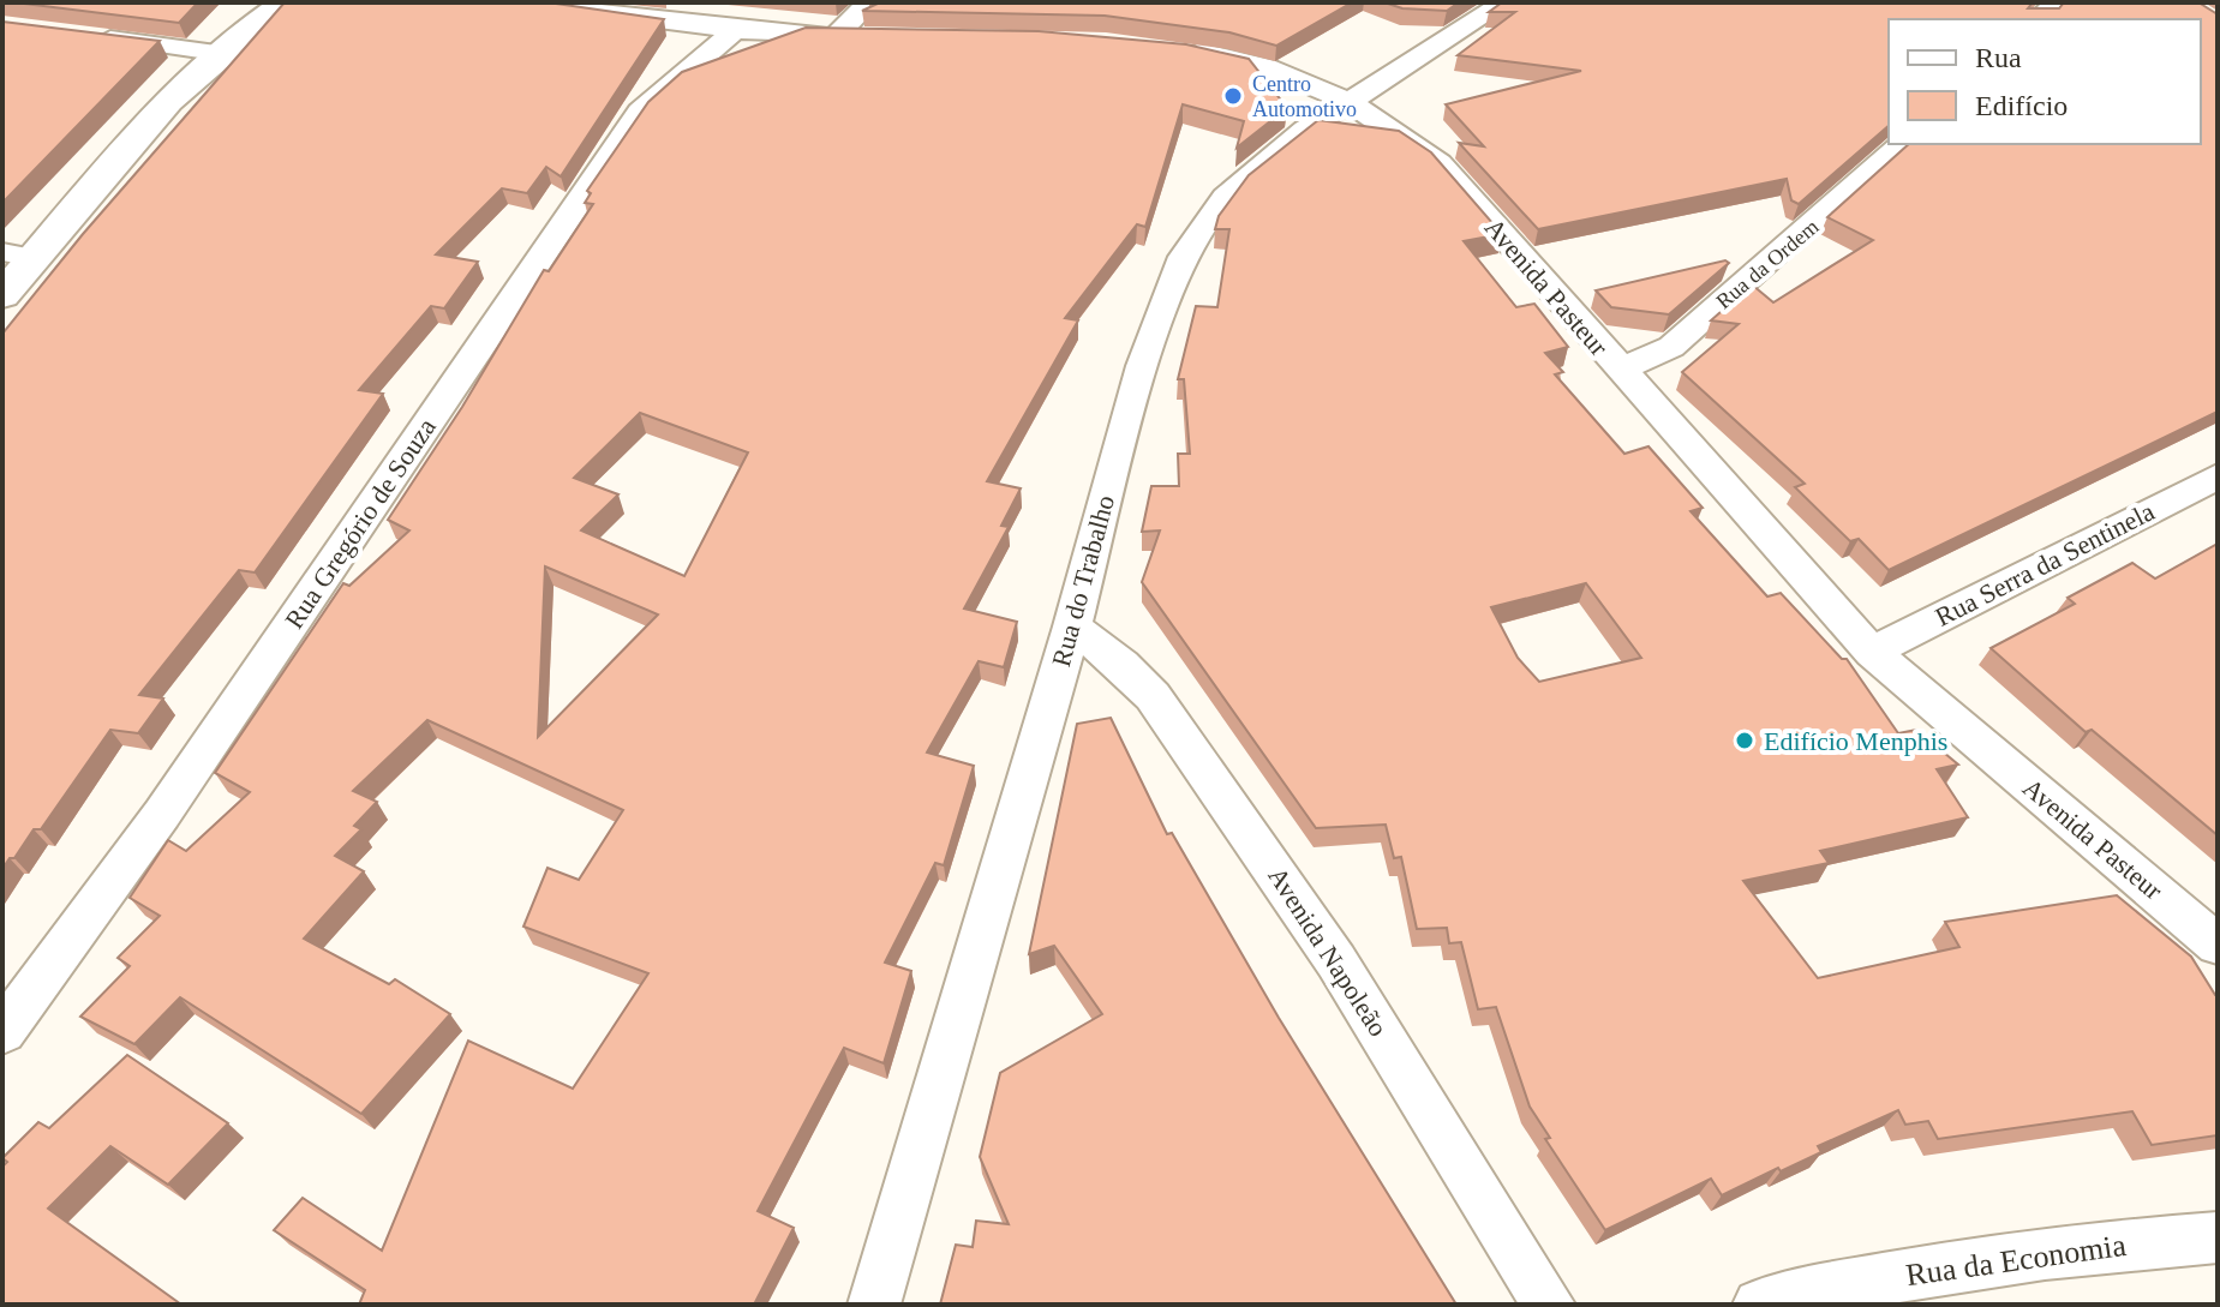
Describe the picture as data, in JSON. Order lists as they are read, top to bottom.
{
  "streets": {
    "street": [
      "Rua da Ordem",
      "Avenida Pasteur",
      "Rua Gregório de Souza",
      "Rua Serra da Sentinela",
      "Rua do Trabalho",
      "Avenida Napoleão",
      "Rua da Economia"
    ]
  },
  "crossings": [
    ["Rua da Ordem", "Avenida Pasteur"],
    ["Avenida Pasteur", "Rua Serra da Sentinela"],
    ["Avenida Pasteur", "Rua do Trabalho"],
    ["Rua do Trabalho", "Avenida Napoleão"]
  ],
  "places": ["Centro Automotivo", "Edifício Menphis"],
  "legend": ["Rua", "Edifício"]
}
